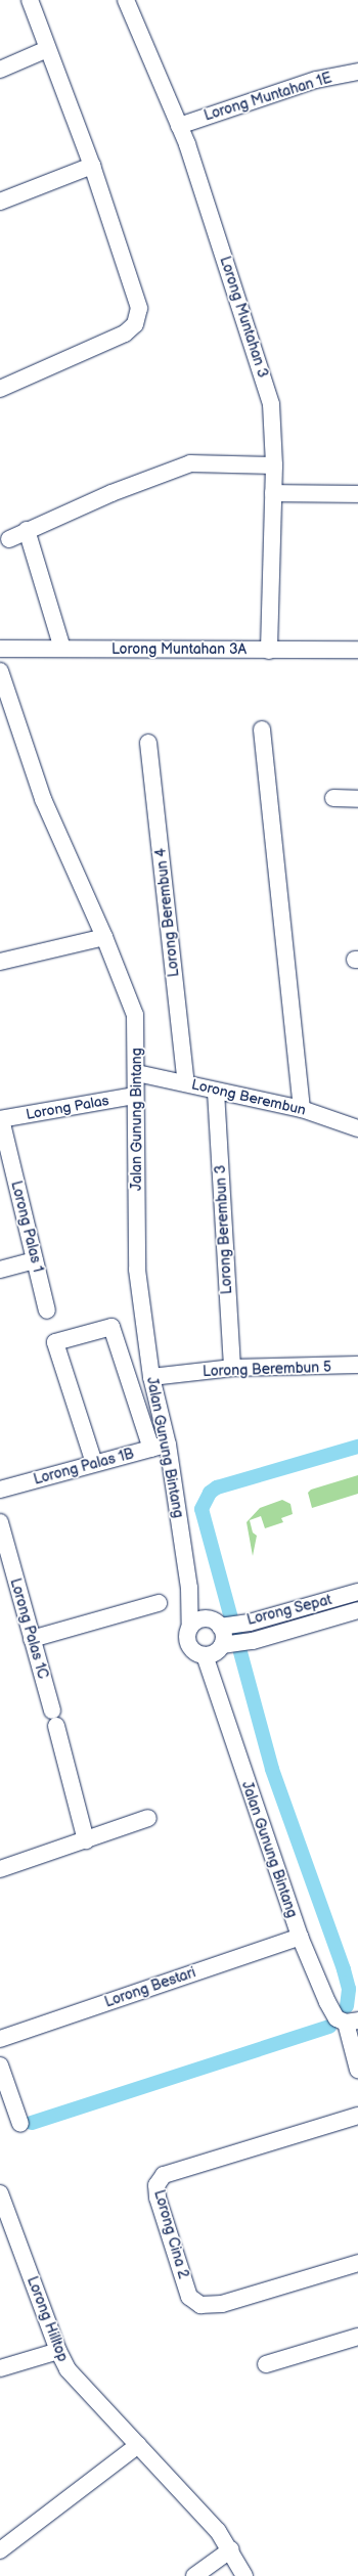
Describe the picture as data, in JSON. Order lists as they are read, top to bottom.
{
  "streets": {
    "street": [
      "Lorong Muntahan 1E",
      "Lorong Muntahan 3",
      "Lorong Muntahan 3A",
      "Lorong Berembun 4",
      "Lorong Berembun",
      "Lorong Palas",
      "Jalan Gunung Bintang",
      "Lorong Palas 1",
      "Lorong Berembun 3",
      "Lorong Berembun 5",
      "Lorong Palas 1B",
      "Lorong Sepat",
      "Lorong Palas 1C",
      "Lorong Bestari",
      "Lorong Cina 2",
      "Lorong Hilltop"
    ]
  },
  "crossings": [
    ["Lorong Muntahan 1E", "Lorong Muntahan 3"],
    ["Lorong Muntahan 3", "Lorong Muntahan 3A"],
    ["Lorong Berembun 4", "Lorong Berembun"],
    ["Lorong Berembun", "Jalan Gunung Bintang"],
    ["Lorong Berembun", "Lorong Berembun 3"],
    ["Lorong Palas", "Jalan Gunung Bintang"],
    ["Lorong Palas", "Lorong Palas 1"],
    ["Jalan Gunung Bintang", "Lorong Berembun 5"],
    ["Jalan Gunung Bintang", "Lorong Palas 1B"],
    ["Jalan Gunung Bintang", "Lorong Sepat"],
    ["Jalan Gunung Bintang", "Lorong Bestari"],
    ["Lorong Berembun 3", "Lorong Berembun 5"]
  ]
}
